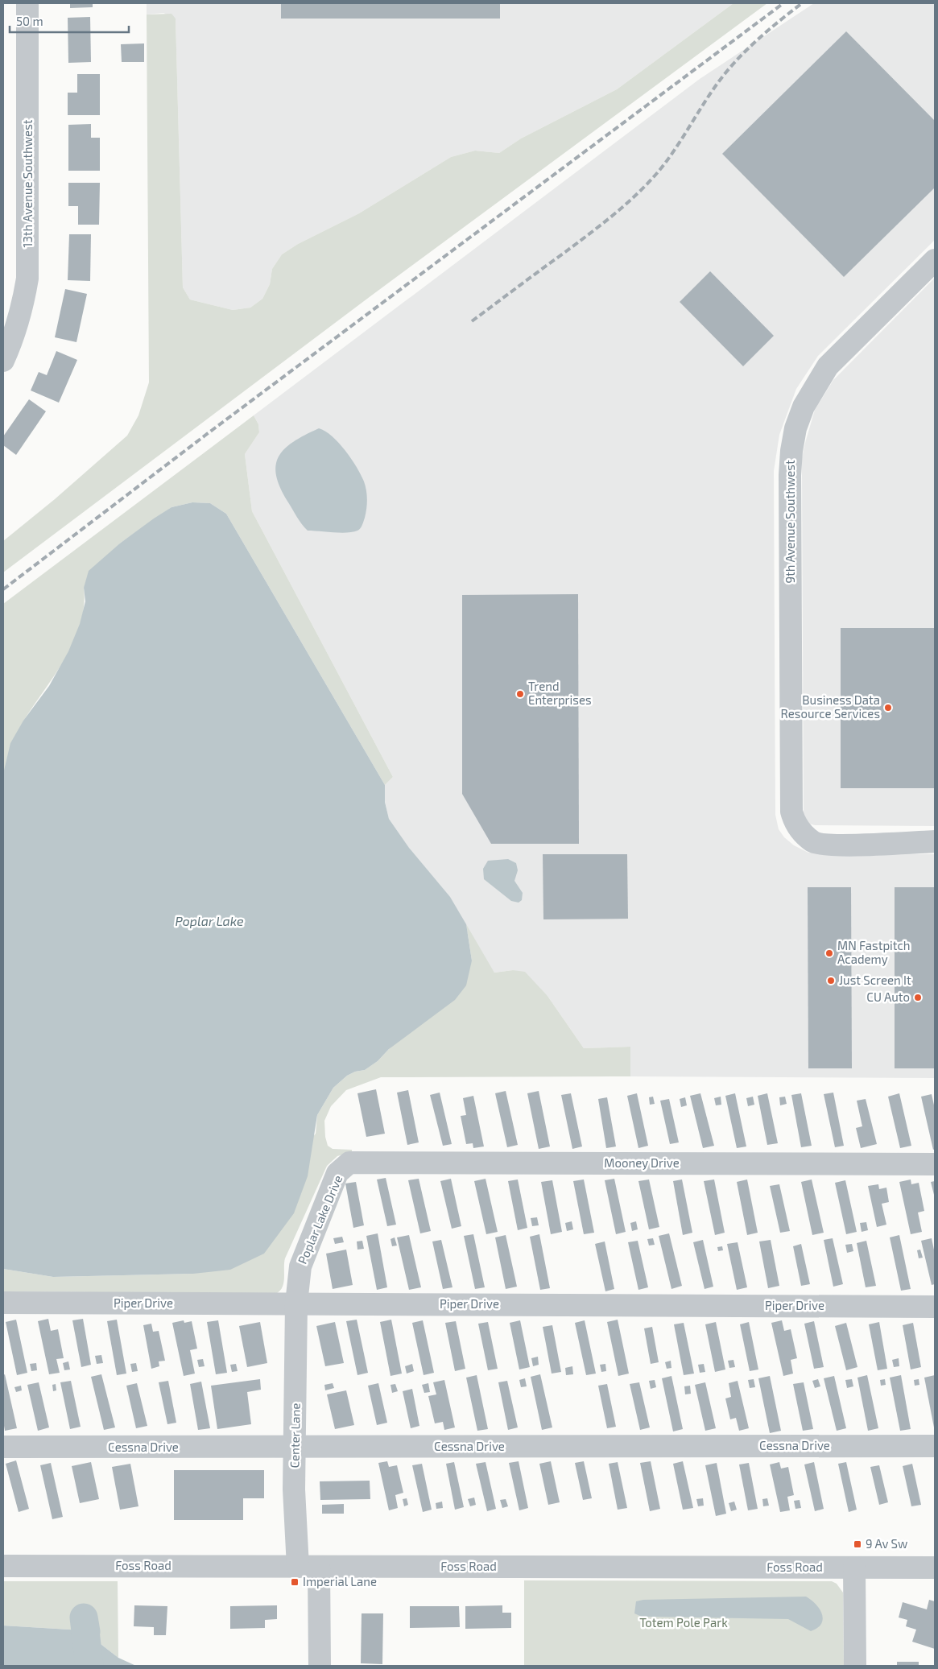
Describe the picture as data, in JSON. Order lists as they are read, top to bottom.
{
  "streets": {
    "street": [
      "13th Avenue Southwest",
      "9th Avenue Southwest",
      "Mooney Drive",
      "Poplar Lake Drive",
      "Piper Drive",
      "Center Lane",
      "Cessna Drive",
      "Foss Road"
    ]
  },
  "crossings": [
    ["Mooney Drive", "Poplar Lake Drive"],
    ["Poplar Lake Drive", "Piper Drive"],
    ["Poplar Lake Drive", "Center Lane"],
    ["Piper Drive", "Center Lane"],
    ["Center Lane", "Cessna Drive"],
    ["Center Lane", "Foss Road"]
  ],
  "water": ["Poplar Lake"],
  "parks": ["Totem Pole Park"],
  "places": {
    "other": [
      "Trend Enterprises",
      "Business Data Resource Services",
      "MN Fastpitch Academy",
      "Just Screen It",
      "CU Auto"
    ],
    "transit": ["9 Av Sw", "Imperial Lane"]
  },
  "scale_bar": "50 m"
}
